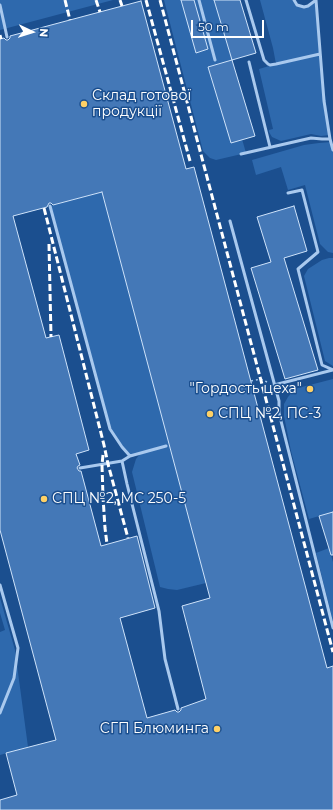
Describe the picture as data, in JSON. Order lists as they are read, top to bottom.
{
  "places": [
    "Склад готової продукції",
    "\"Гордость цеха\"",
    "СПЦ №2, ПС-3",
    "СПЦ №2, МС 250-5",
    "СГП Блюминга"
  ],
  "scale_bar": "50 m",
  "north": "right"
}
